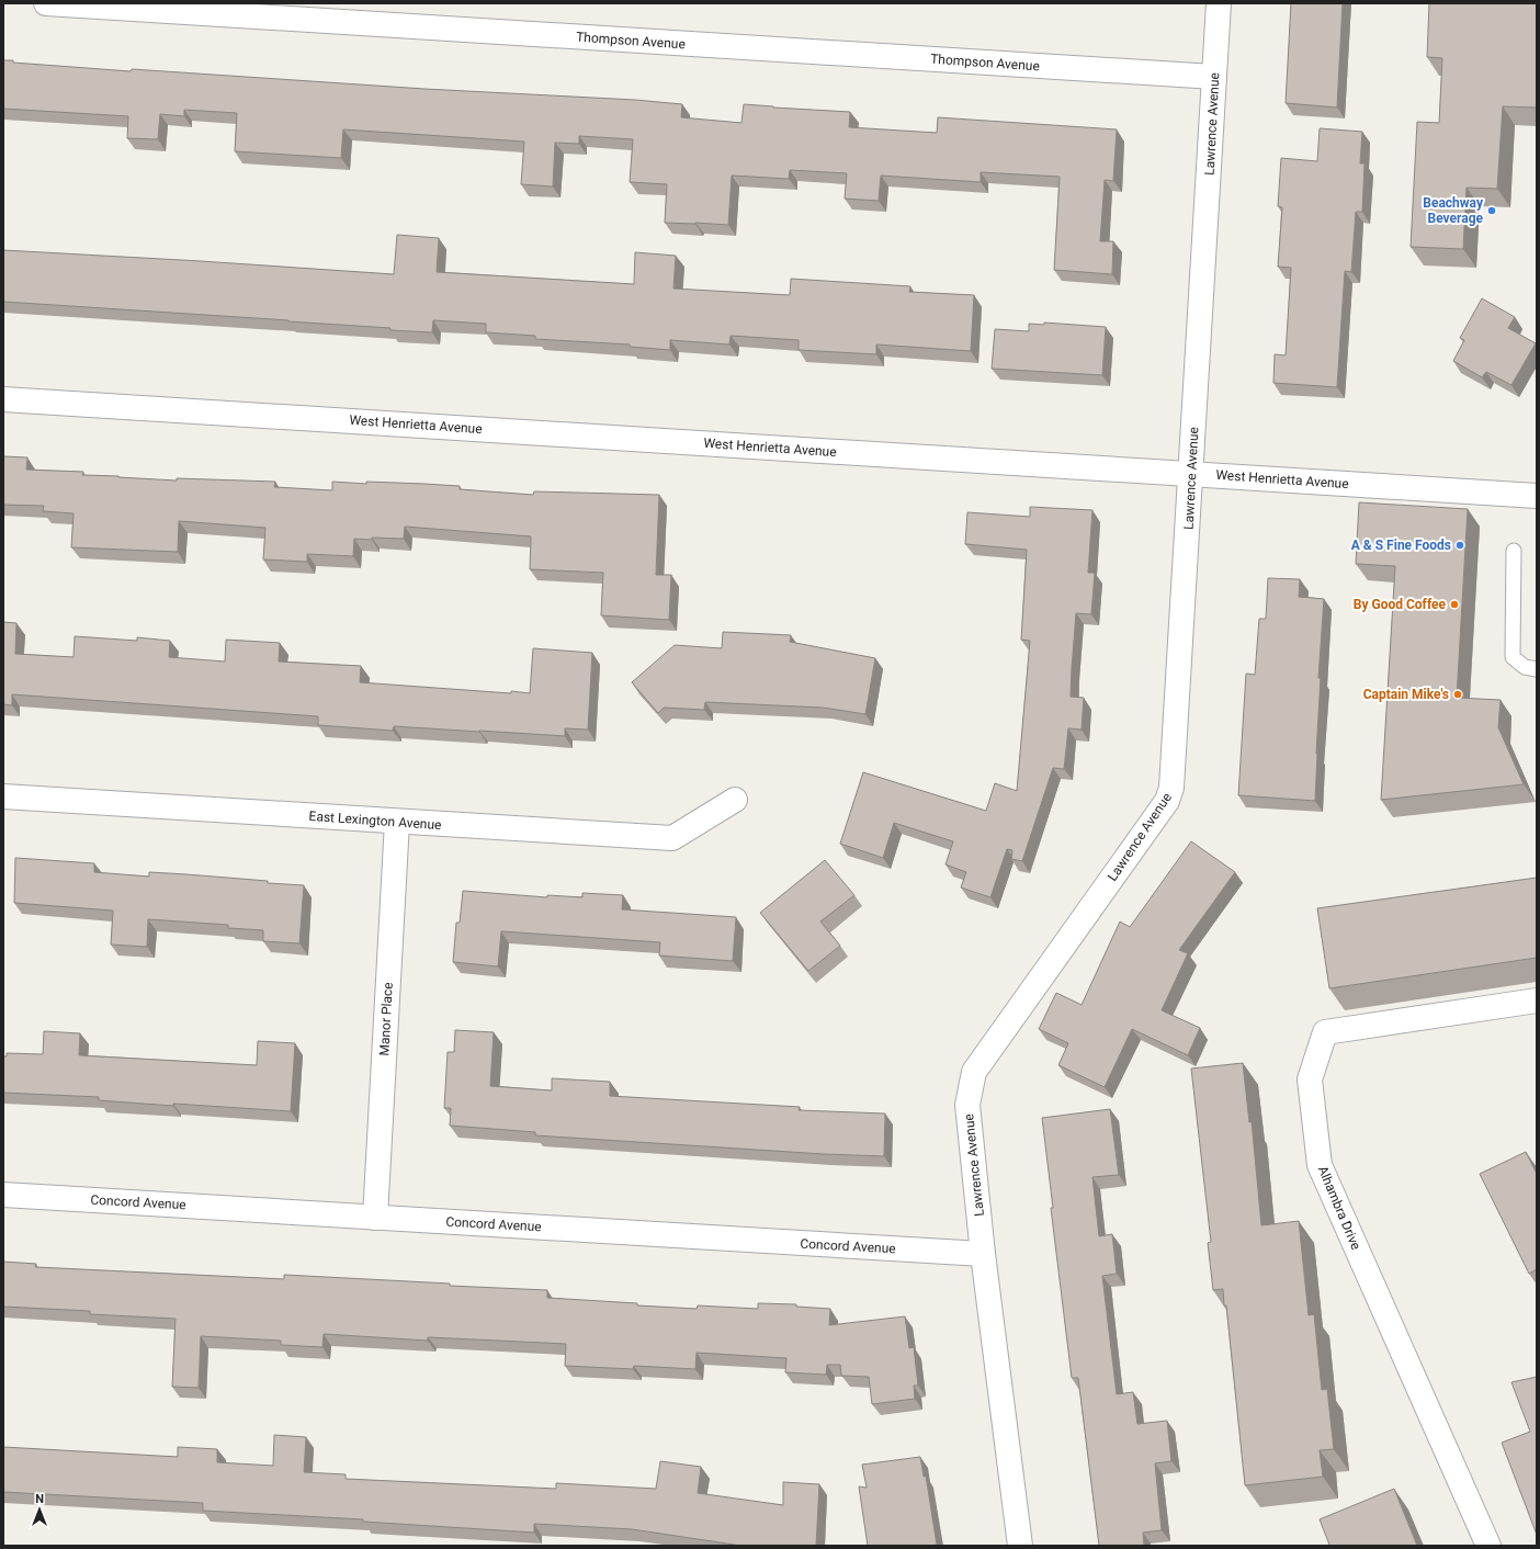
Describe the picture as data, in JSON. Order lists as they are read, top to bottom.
{
  "streets": {
    "street": [
      "Thompson Avenue",
      "Lawrence Avenue",
      "West Henrietta Avenue",
      "East Lexington Avenue",
      "Manor Place",
      "Concord Avenue",
      "Alhambra Drive"
    ]
  },
  "crossings": [
    ["Thompson Avenue", "Lawrence Avenue"],
    ["Lawrence Avenue", "West Henrietta Avenue"],
    ["Lawrence Avenue", "Concord Avenue"],
    ["East Lexington Avenue", "Manor Place"],
    ["Manor Place", "Concord Avenue"]
  ],
  "places": [
    "Beachway Beverage",
    "A & S Fine Foods",
    "By Good Coffee",
    "Captain Mike's"
  ],
  "north": "top"
}
